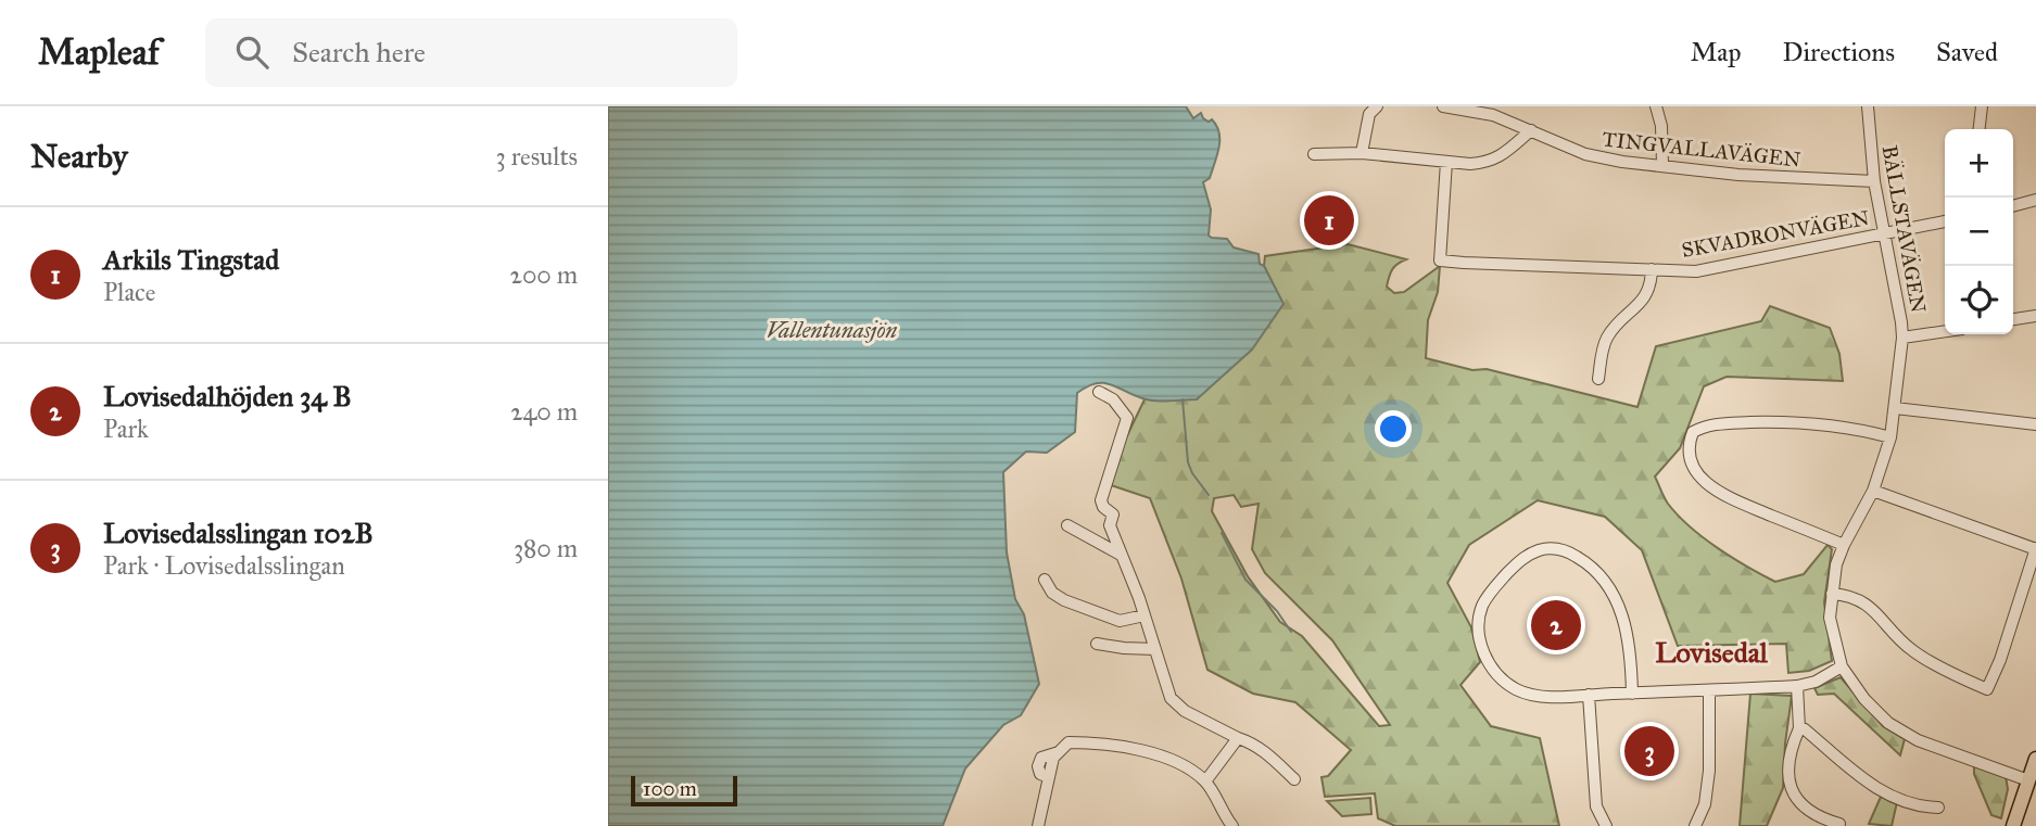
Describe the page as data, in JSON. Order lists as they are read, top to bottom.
{
  "streets": {
    "street": ["TINGVALLAVÄGEN", "BÄLLSTAVÄGEN", "SKVADRONVÄGEN"]
  },
  "crossings": [
    ["TINGVALLAVÄGEN", "BÄLLSTAVÄGEN"],
    ["BÄLLSTAVÄGEN", "SKVADRONVÄGEN"]
  ],
  "districts": ["Lovisedal"],
  "water": ["Vallentunasjön"],
  "scale_bar": "100 m",
  "page": {
    "header": "Mapleaf",
    "search": "Search here",
    "nav": ["Map", "Directions", "Saved"],
    "heading": ["Nearby", "3 results"],
    "map_buttons": ["+", "−"],
    "pins": ["1", "2", "3"],
    "list": [
      {
        "mark": "1",
        "name": "Arkils Tingstad",
        "note": "Place",
        "value": "200 m"
      },
      {
        "mark": "2",
        "name": "Lovisedalhöjden 34 B",
        "note": "Park",
        "value": "240 m"
      },
      {
        "mark": "3",
        "name": "Lovisedalsslingan 102B",
        "note": "Park · Lovisedalsslingan",
        "value": "380 m"
      }
    ],
    "scale": "100 m"
  }
}
